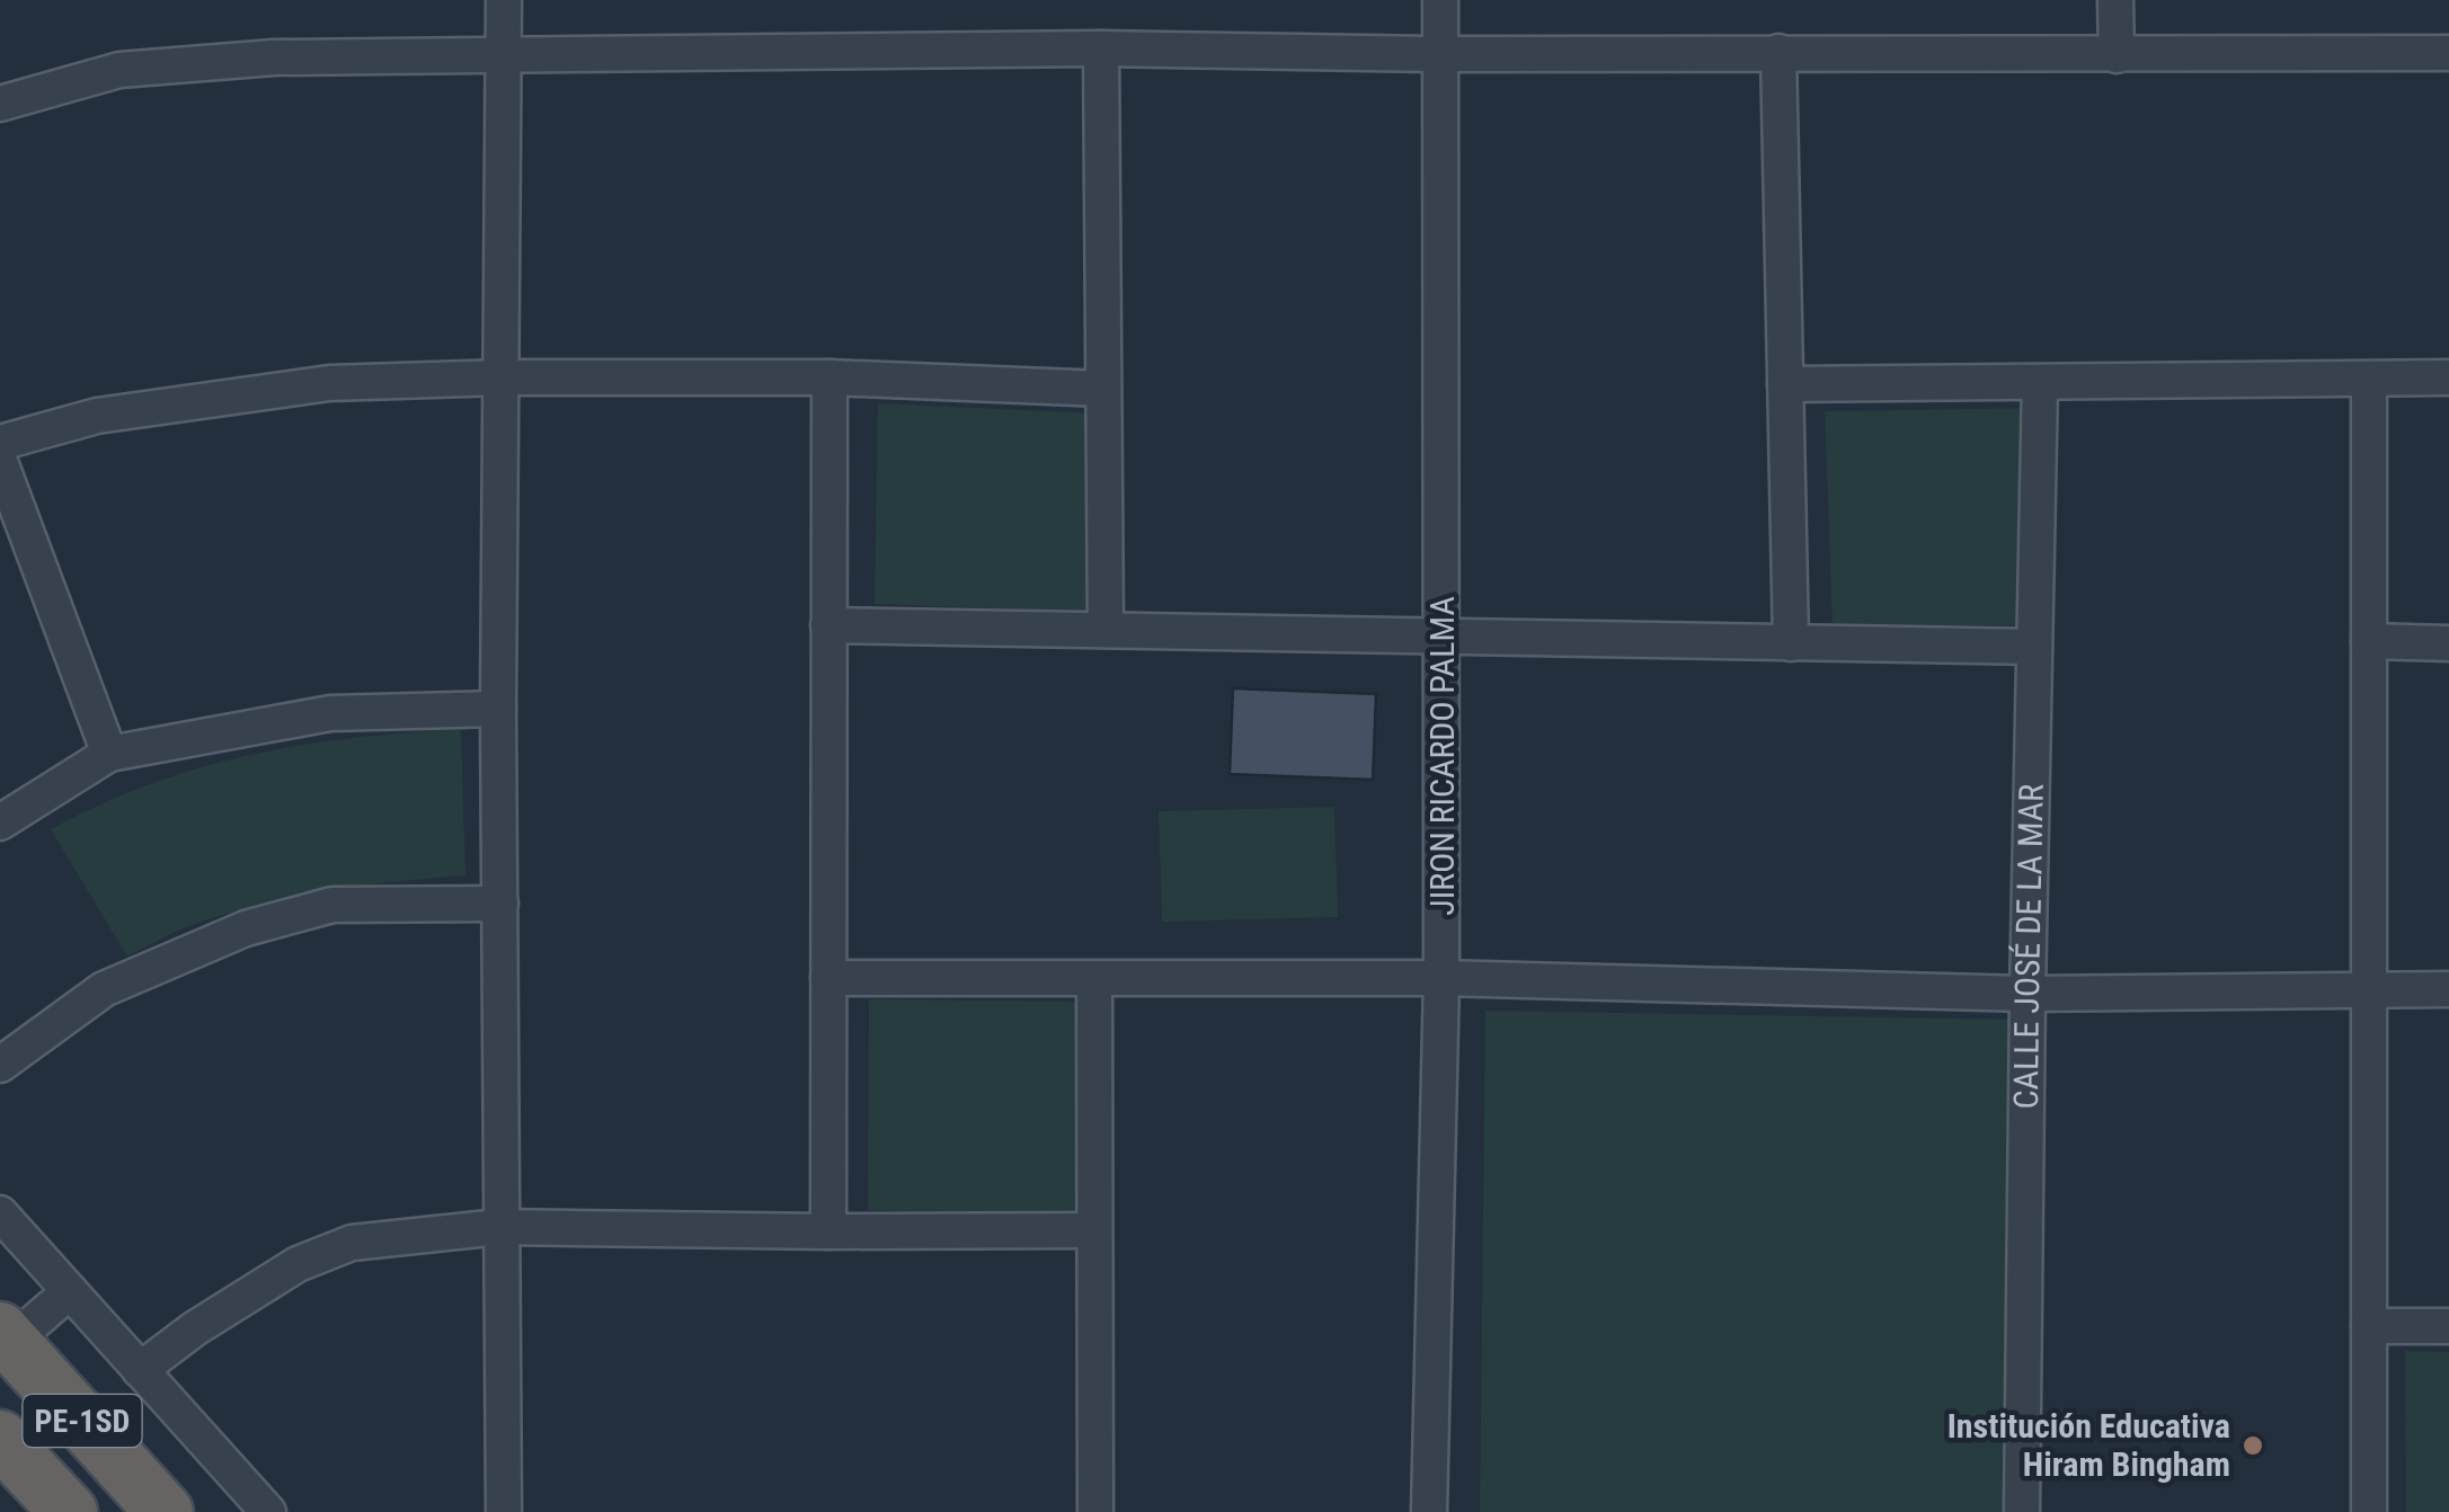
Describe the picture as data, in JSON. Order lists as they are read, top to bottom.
{
  "streets": {
    "highway": ["PE-1SD"],
    "street": ["JIRON RICARDO PALMA", "CALLE JOSÉ DE LA MAR"]
  },
  "places": ["Institución Educativa Hiram Bingham"]
}
